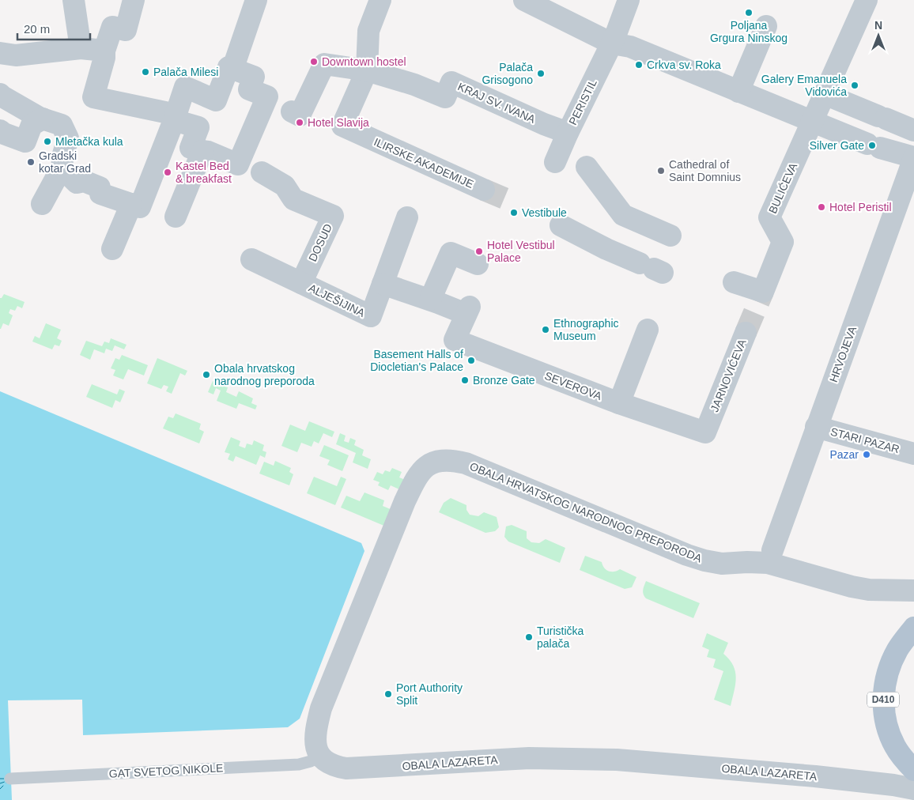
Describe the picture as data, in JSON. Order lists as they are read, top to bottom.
{
  "streets": {
    "main road": ["D410"],
    "street": [
      "PERISTIL",
      "KRAJ SV. IVANA",
      "ILIRSKE AKADEMIJE",
      "BULIĆEVA",
      "DOSUD",
      "ALJEŠIJINA",
      "HRVOJEVA",
      "JARNOVIĆEVA",
      "SEVEROVA",
      "STARI PAZAR",
      "OBALA HRVATSKOG NARODNOG PREPORODA",
      "OBALA LAZARETA"
    ],
    "lane": ["GAT SVETOG NIKOLE"]
  },
  "crossings": [
    ["PERISTIL", "KRAJ SV. IVANA"],
    ["KRAJ SV. IVANA", "ILIRSKE AKADEMIJE"],
    ["DOSUD", "ALJEŠIJINA"],
    ["HRVOJEVA", "STARI PAZAR"],
    ["JARNOVIĆEVA", "SEVEROVA"],
    ["OBALA HRVATSKOG NARODNOG PREPORODA", "OBALA LAZARETA"],
    ["OBALA HRVATSKOG NARODNOG PREPORODA", "GAT SVETOG NIKOLE"],
    ["OBALA LAZARETA", "GAT SVETOG NIKOLE"]
  ],
  "places": [
    "Poljana Grgura Ninskog",
    "Downtown hostel",
    "Crkva sv. Roka",
    "Palača Milesi",
    "Palača Grisogono",
    "Galery Emanuela Vidovića",
    "Hotel Slavija",
    "Mletačka kula",
    "Silver Gate",
    "Gradski kotar Grad",
    "Cathedral of Saint Domnius",
    "Kastel Bed & breakfast",
    "Hotel Peristil",
    "Vestibule",
    "Hotel Vestibul Palace",
    "Ethnographic Museum",
    "Basement Halls of Diocletian's Palace",
    "Obala hrvatskog narodnog preporoda",
    "Bronze Gate",
    "Pazar",
    "Turistička palača",
    "Port Authority Split"
  ],
  "scale_bar": "20 m",
  "north": "top"
}
